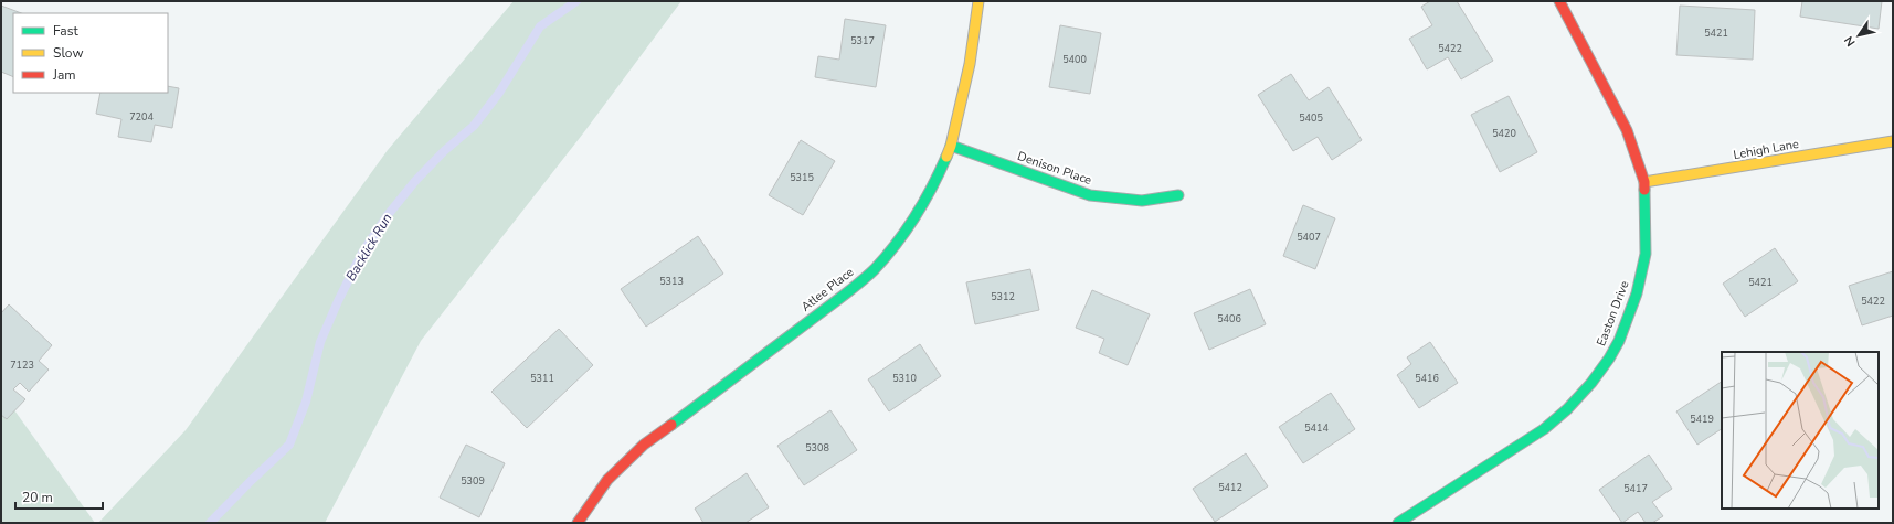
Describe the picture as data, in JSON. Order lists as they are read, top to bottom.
{
  "streets": {
    "street": [
      "Lehigh Lane",
      "Denison Place",
      "Atlee Place",
      "Easton Drive"
    ]
  },
  "crossings": [
    ["Lehigh Lane", "Easton Drive"],
    ["Denison Place", "Atlee Place"]
  ],
  "water": ["Backlick Run"],
  "house_numbers": [
    "5421",
    "5317",
    "5422",
    "5400",
    "7204",
    "5405",
    "5420",
    "5315",
    "5407",
    "5313",
    "5421",
    "5312",
    "5422",
    "5406",
    "7123",
    "5311",
    "5310",
    "5416",
    "5419",
    "5414",
    "5308",
    "5309",
    "5412",
    "5417"
  ],
  "legend": ["Fast", "Slow", "Jam"],
  "scale_bar": "20 m",
  "north": "bottom left"
}
